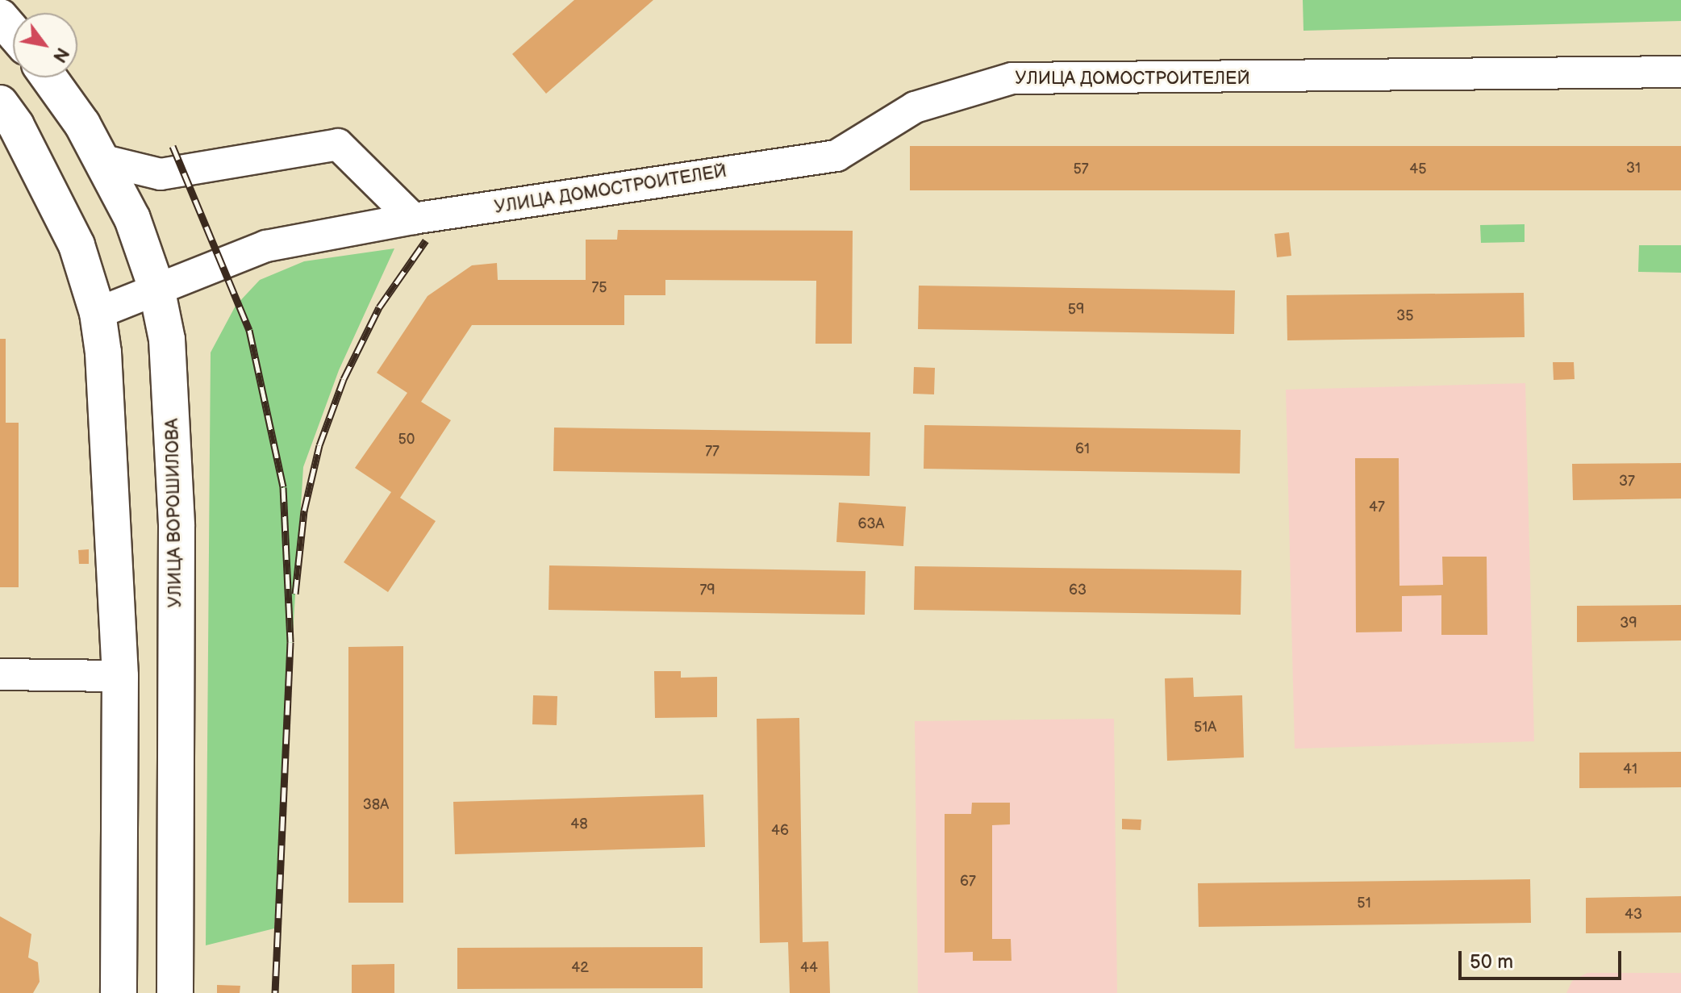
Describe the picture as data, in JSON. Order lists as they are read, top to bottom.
{
  "streets": {
    "main road": ["УЛИЦА ВОРОШИЛОВА"],
    "street": ["УЛИЦА ДОМОСТРОИТЕЛЕЙ"]
  },
  "crossings": [
    ["УЛИЦА ДОМОСТРОИТЕЛЕЙ", "УЛИЦА ВОРОШИЛОВА"]
  ],
  "house_numbers": [
    "31",
    "57",
    "45",
    "75",
    "59",
    "35",
    "50",
    "61",
    "77",
    "37",
    "47",
    "63А",
    "79",
    "63",
    "39",
    "51А",
    "41",
    "38А",
    "48",
    "46",
    "67",
    "51",
    "43",
    "42",
    "44"
  ],
  "scale_bar": "50 m",
  "north": "bottom right"
}
